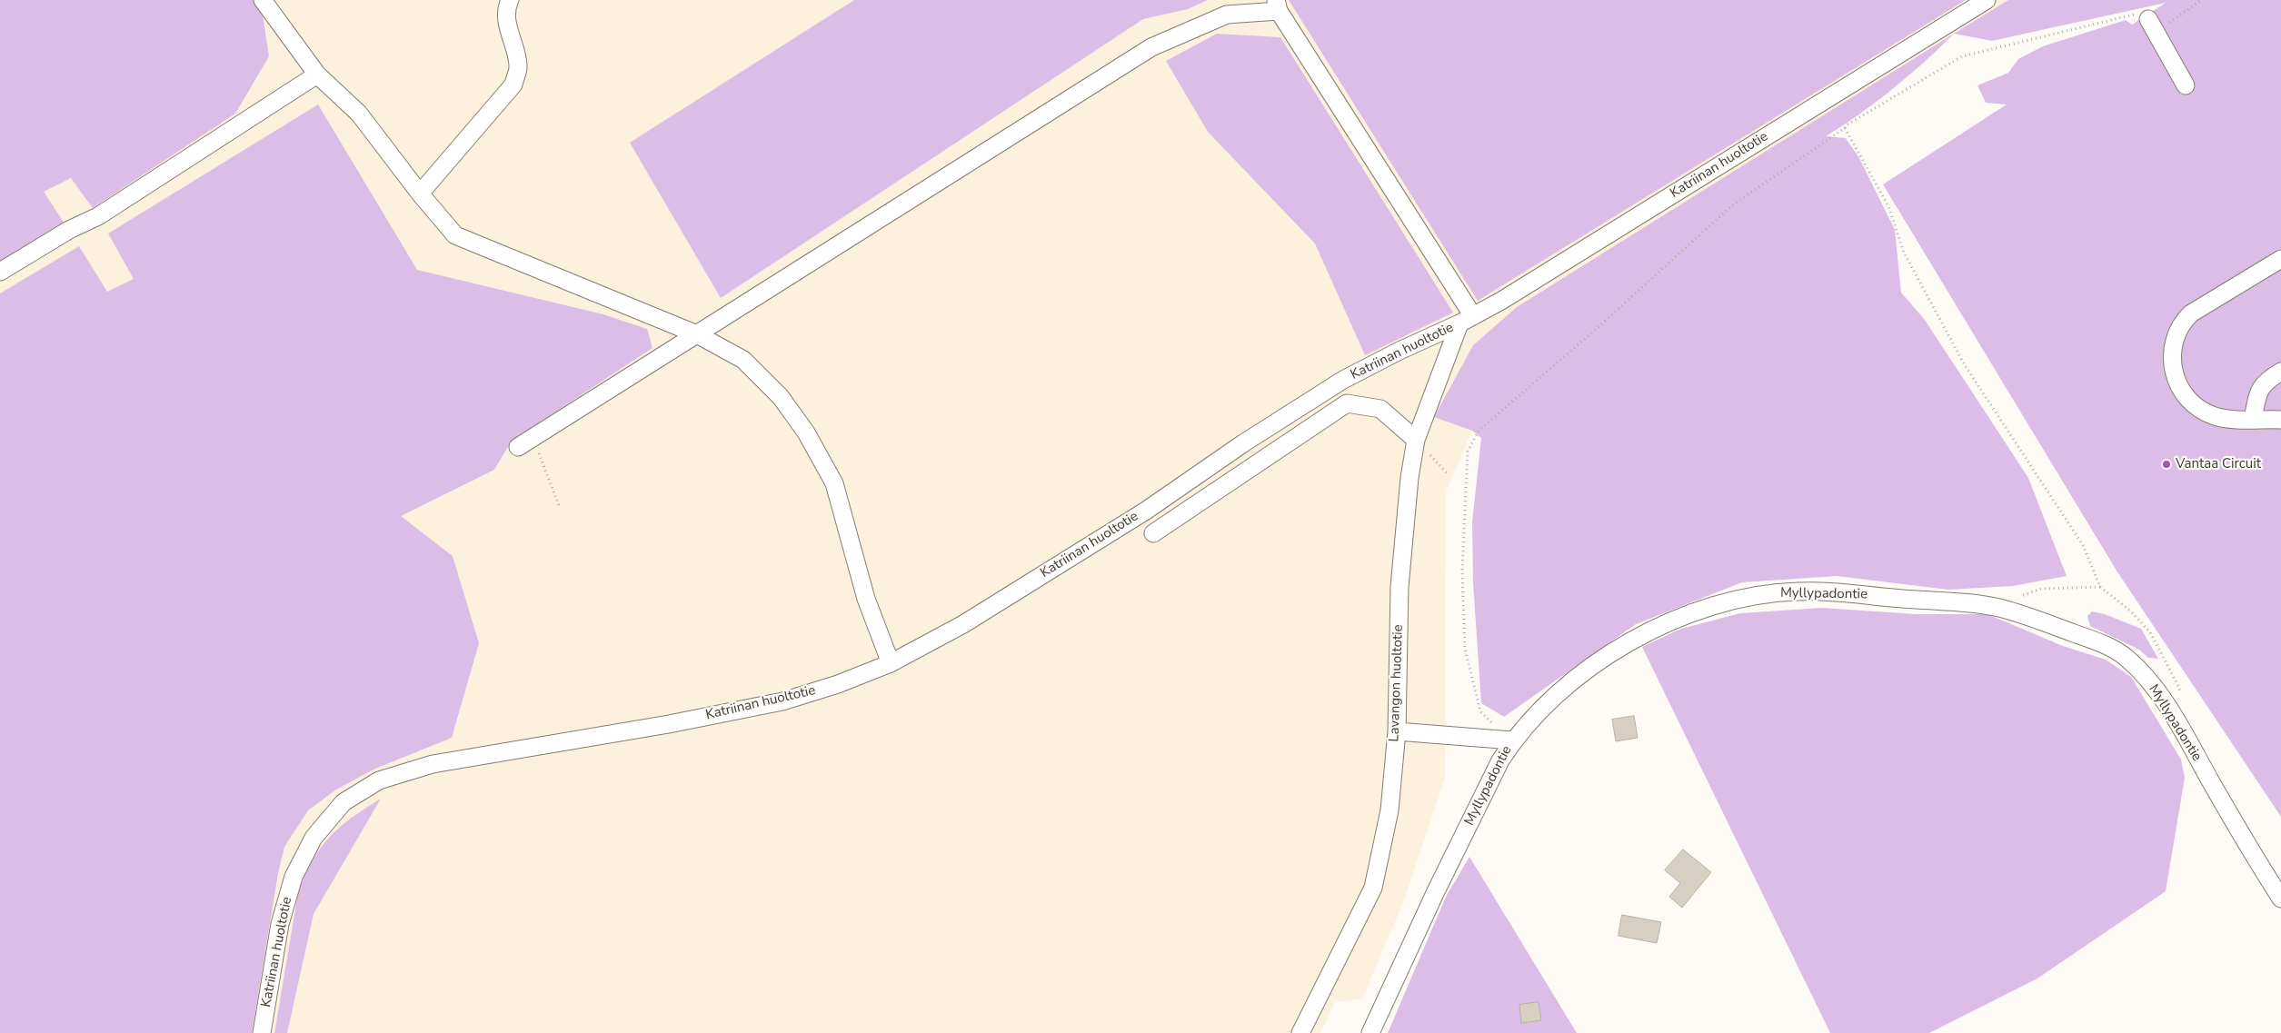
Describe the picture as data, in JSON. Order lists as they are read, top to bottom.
{
  "streets": {
    "street": ["Katriinan huoltotie", "Myllypadontie", "Lavangon huoltotie"]
  },
  "crossings": [
    ["Katriinan huoltotie", "Lavangon huoltotie"]
  ],
  "places": ["Vantaa Circuit"]
}
